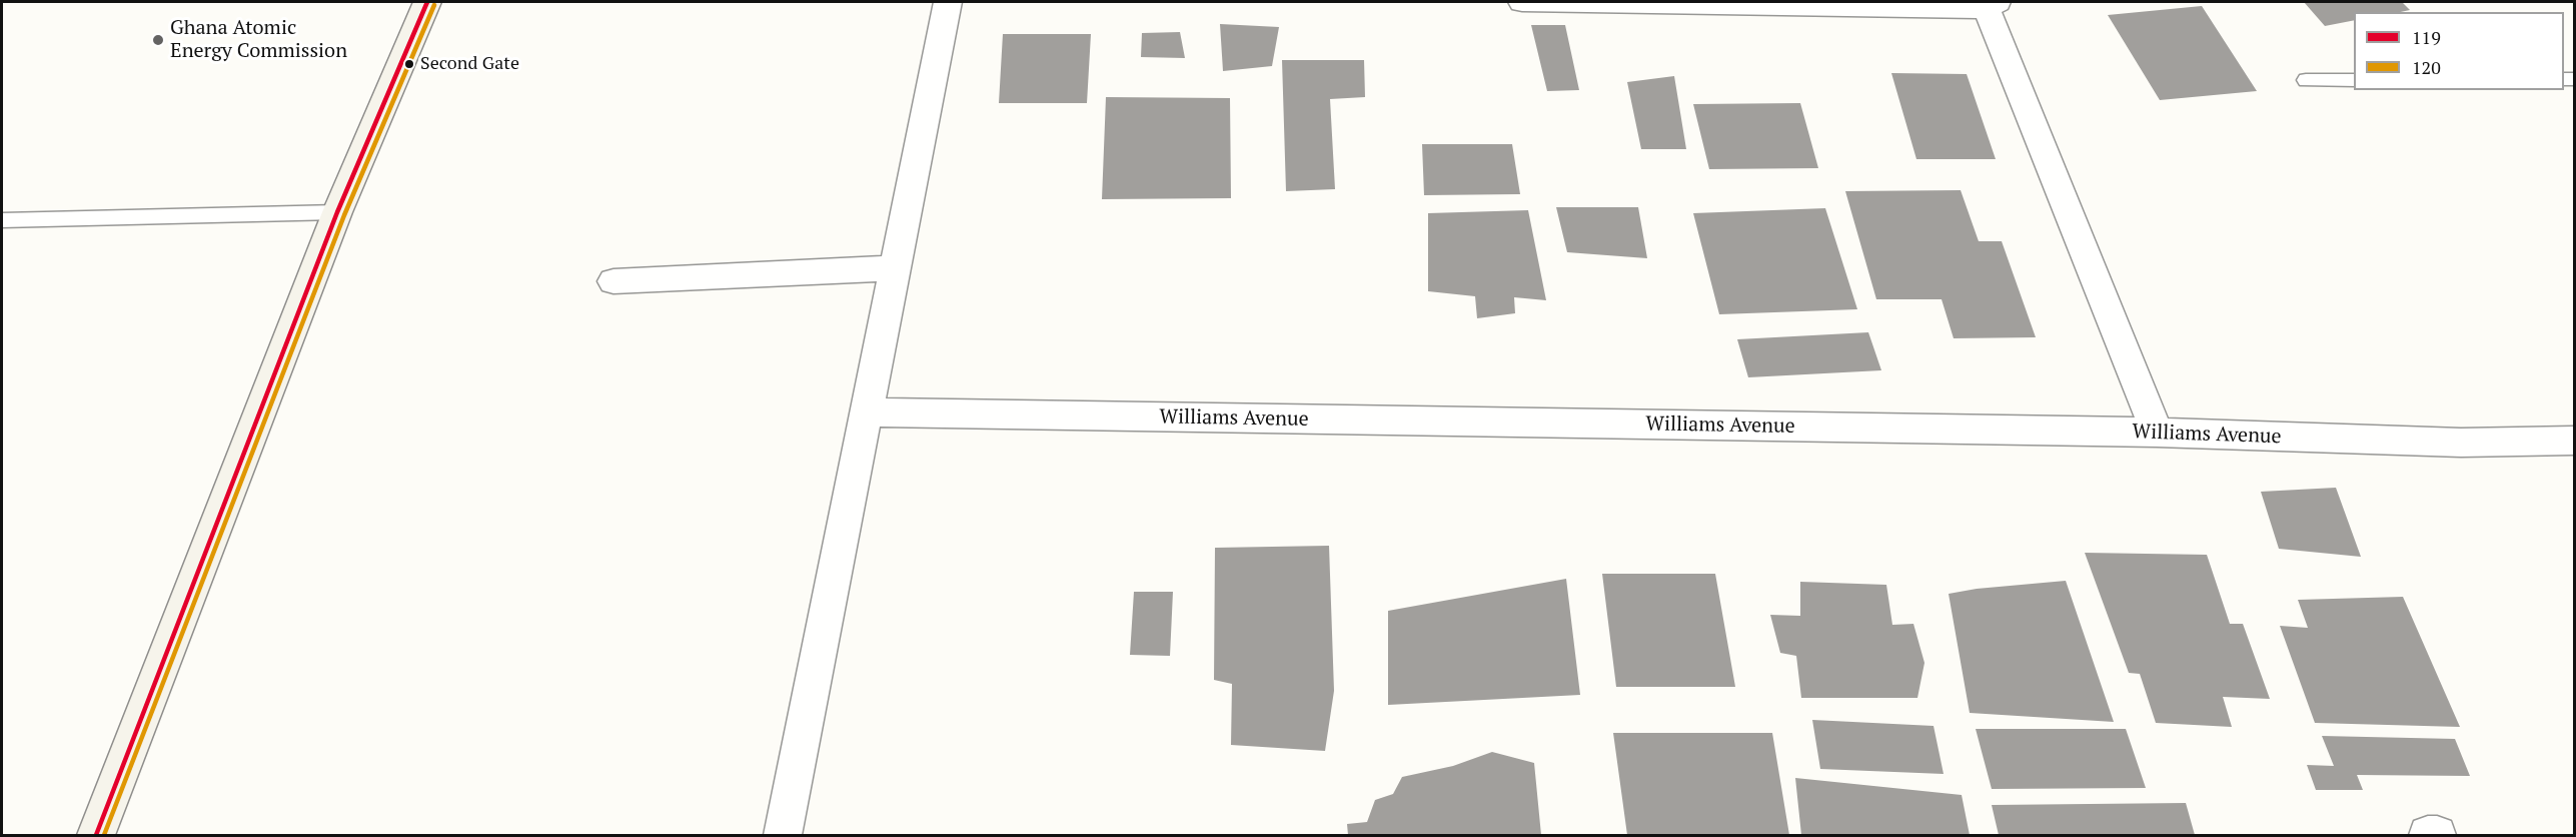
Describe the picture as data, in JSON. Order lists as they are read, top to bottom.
{
  "streets": {
    "street": ["Williams Avenue"]
  },
  "places": ["Ghana Atomic Energy Commission", "Second Gate"],
  "lines": ["transit line 119", "transit line 120"],
  "legend": ["119", "120"]
}
